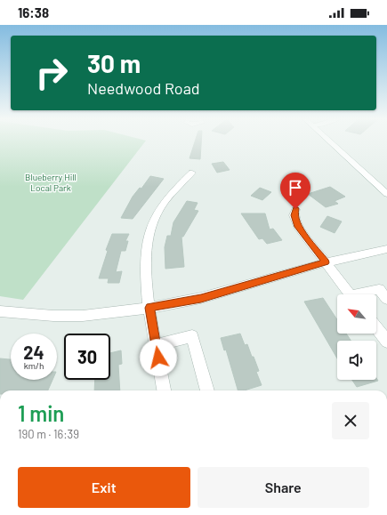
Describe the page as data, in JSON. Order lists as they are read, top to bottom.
{
  "parks": ["Blueberry Hill Local Park"],
  "north": "top left",
  "page": {
    "status": "16:38",
    "turn": ["30 m", "Needwood Road"],
    "speed": "24 km/h",
    "limit": "30",
    "heading": ["1 min", "190 m · 16:39"],
    "buttons": ["Exit", "Share"]
  }
}
